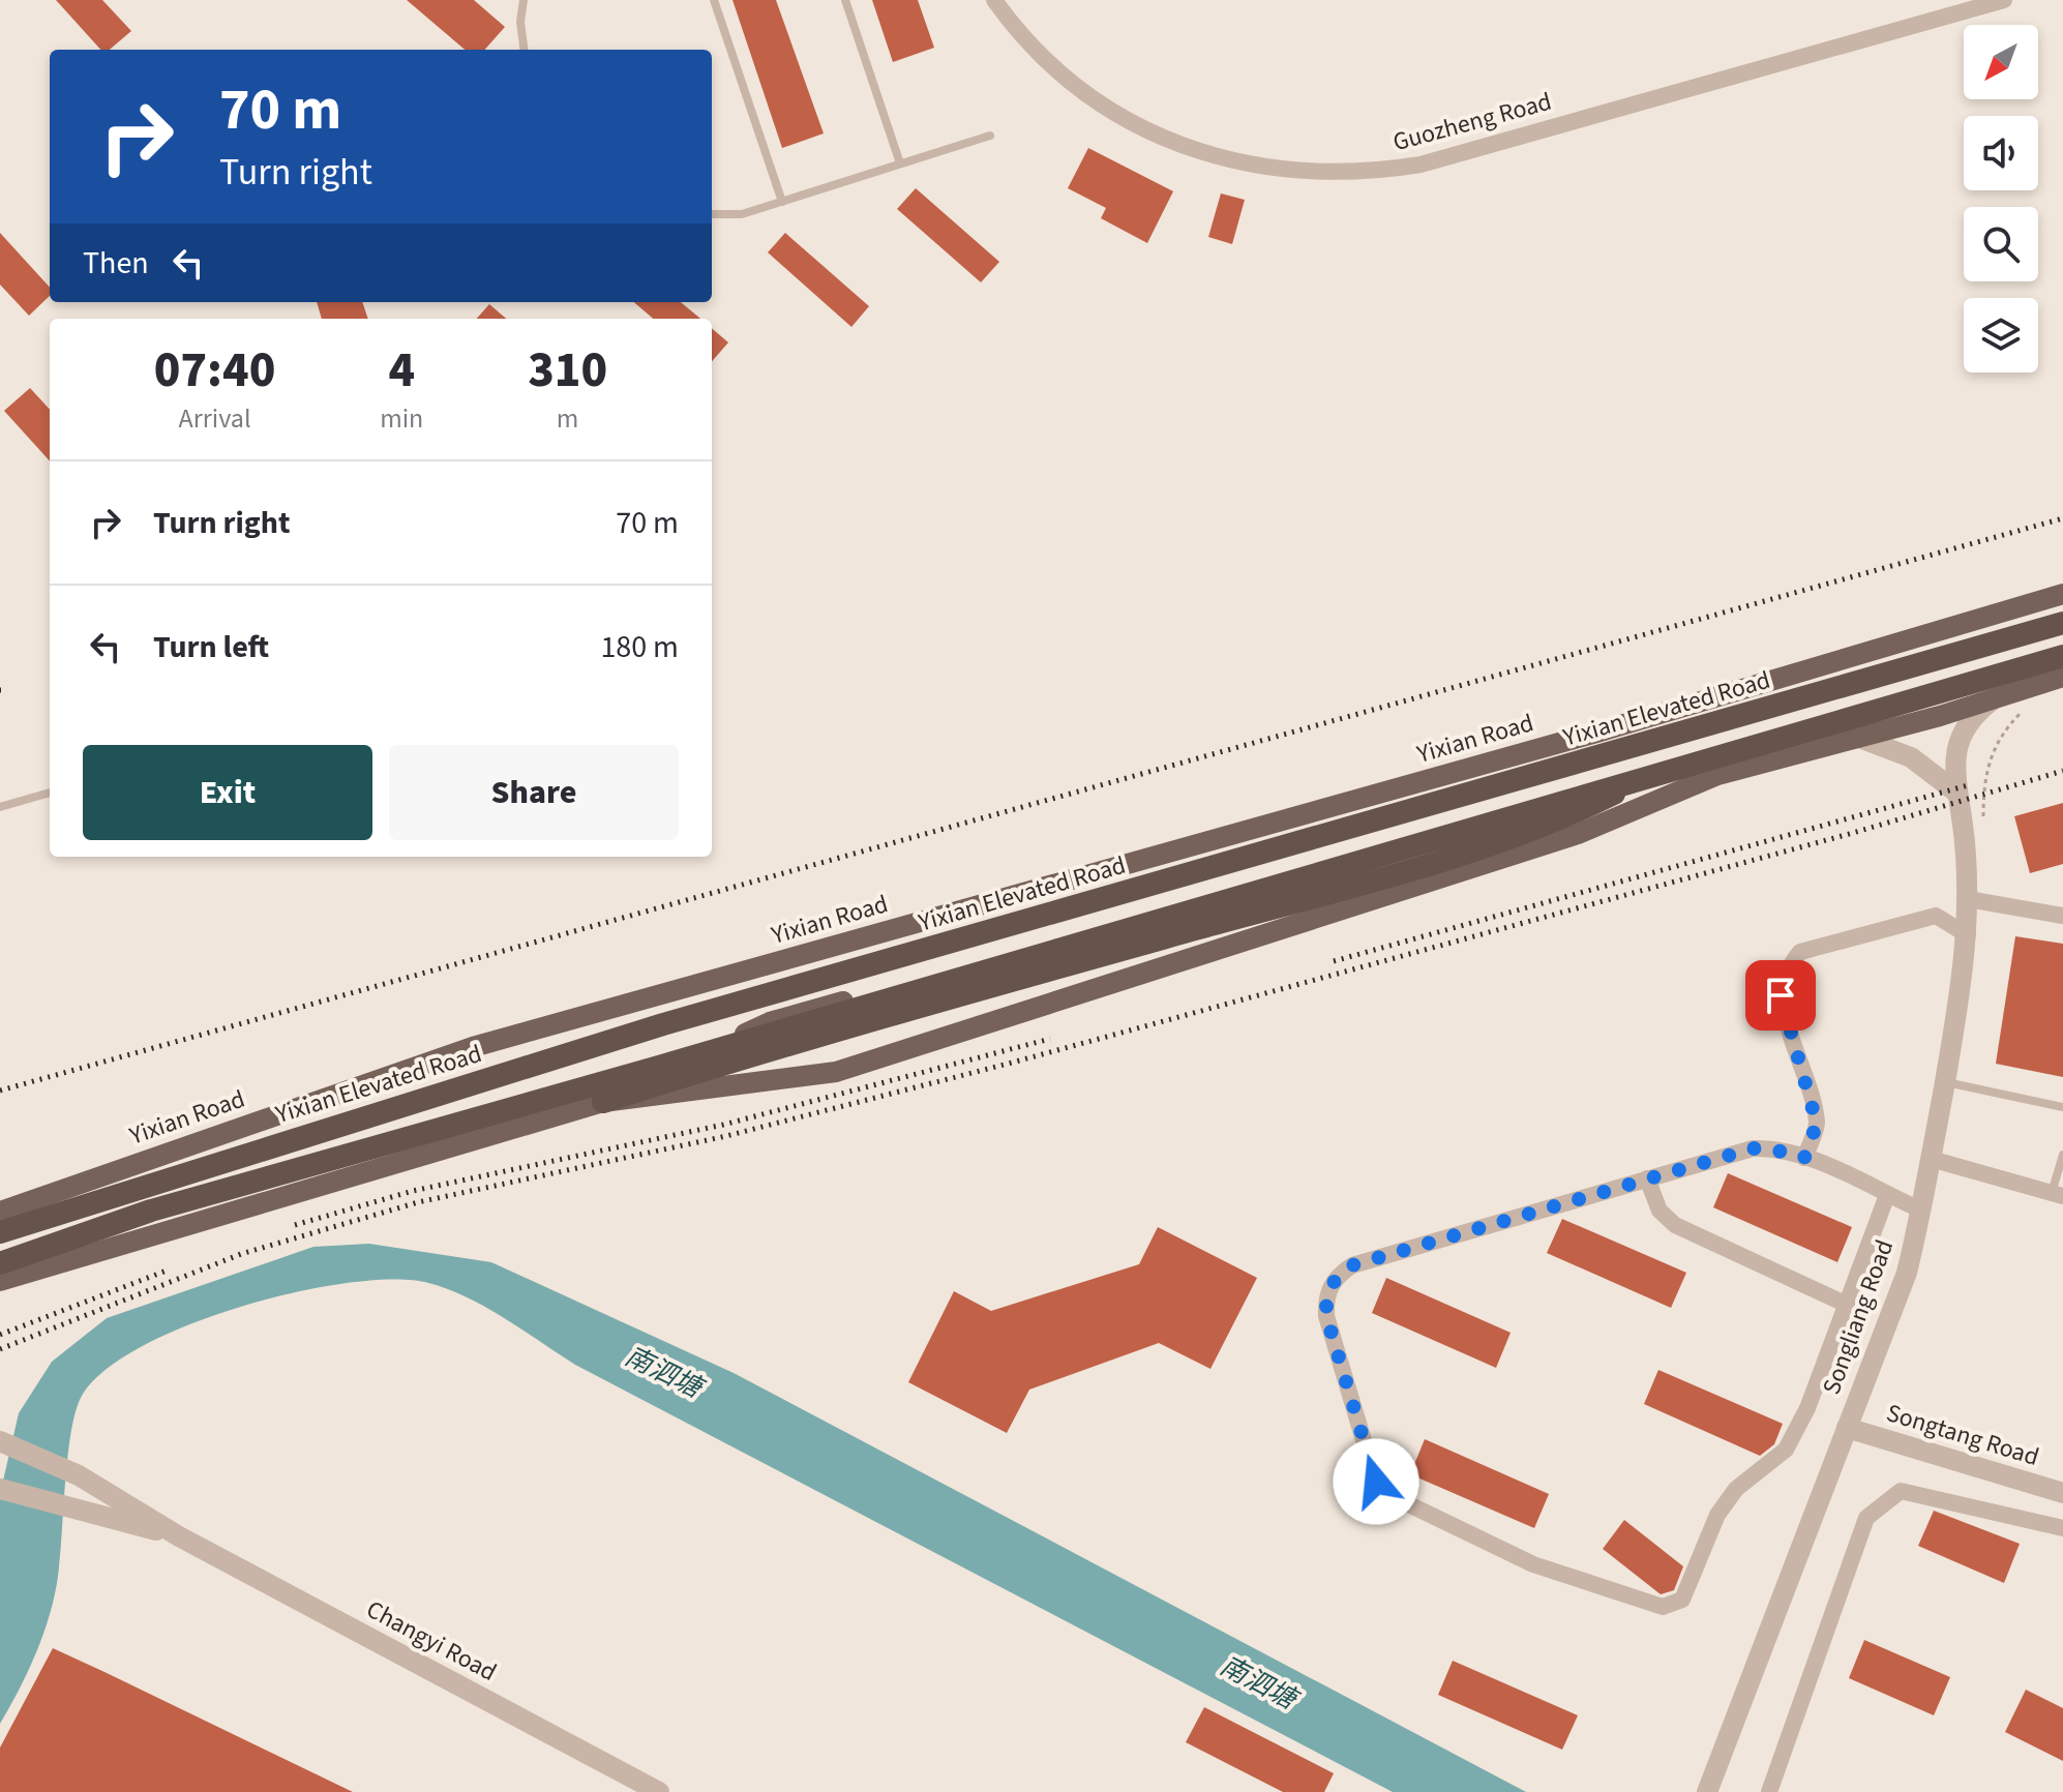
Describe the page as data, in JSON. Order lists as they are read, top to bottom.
{
  "streets": {
    "highway": ["Yixian Elevated Road"],
    "main road": ["Yixian Road"],
    "street": [
      "Guozheng Road",
      "Songliang Road",
      "Songtang Road",
      "Changyi Road"
    ]
  },
  "crossings": [
    ["Songliang Road", "Songtang Road"]
  ],
  "water": ["南泗塘"],
  "north": "bottom left",
  "page": {
    "turn": ["70 m", "Turn right"],
    "then": "Then",
    "eta": [
      "07:40",
      "Arrival",
      "4",
      "min",
      "310",
      "m"
    ],
    "list": [
      {
        "name": "Turn right",
        "value": "70 m"
      },
      {
        "name": "Turn left",
        "value": "180 m"
      }
    ],
    "buttons": ["Exit", "Share"]
  }
}
